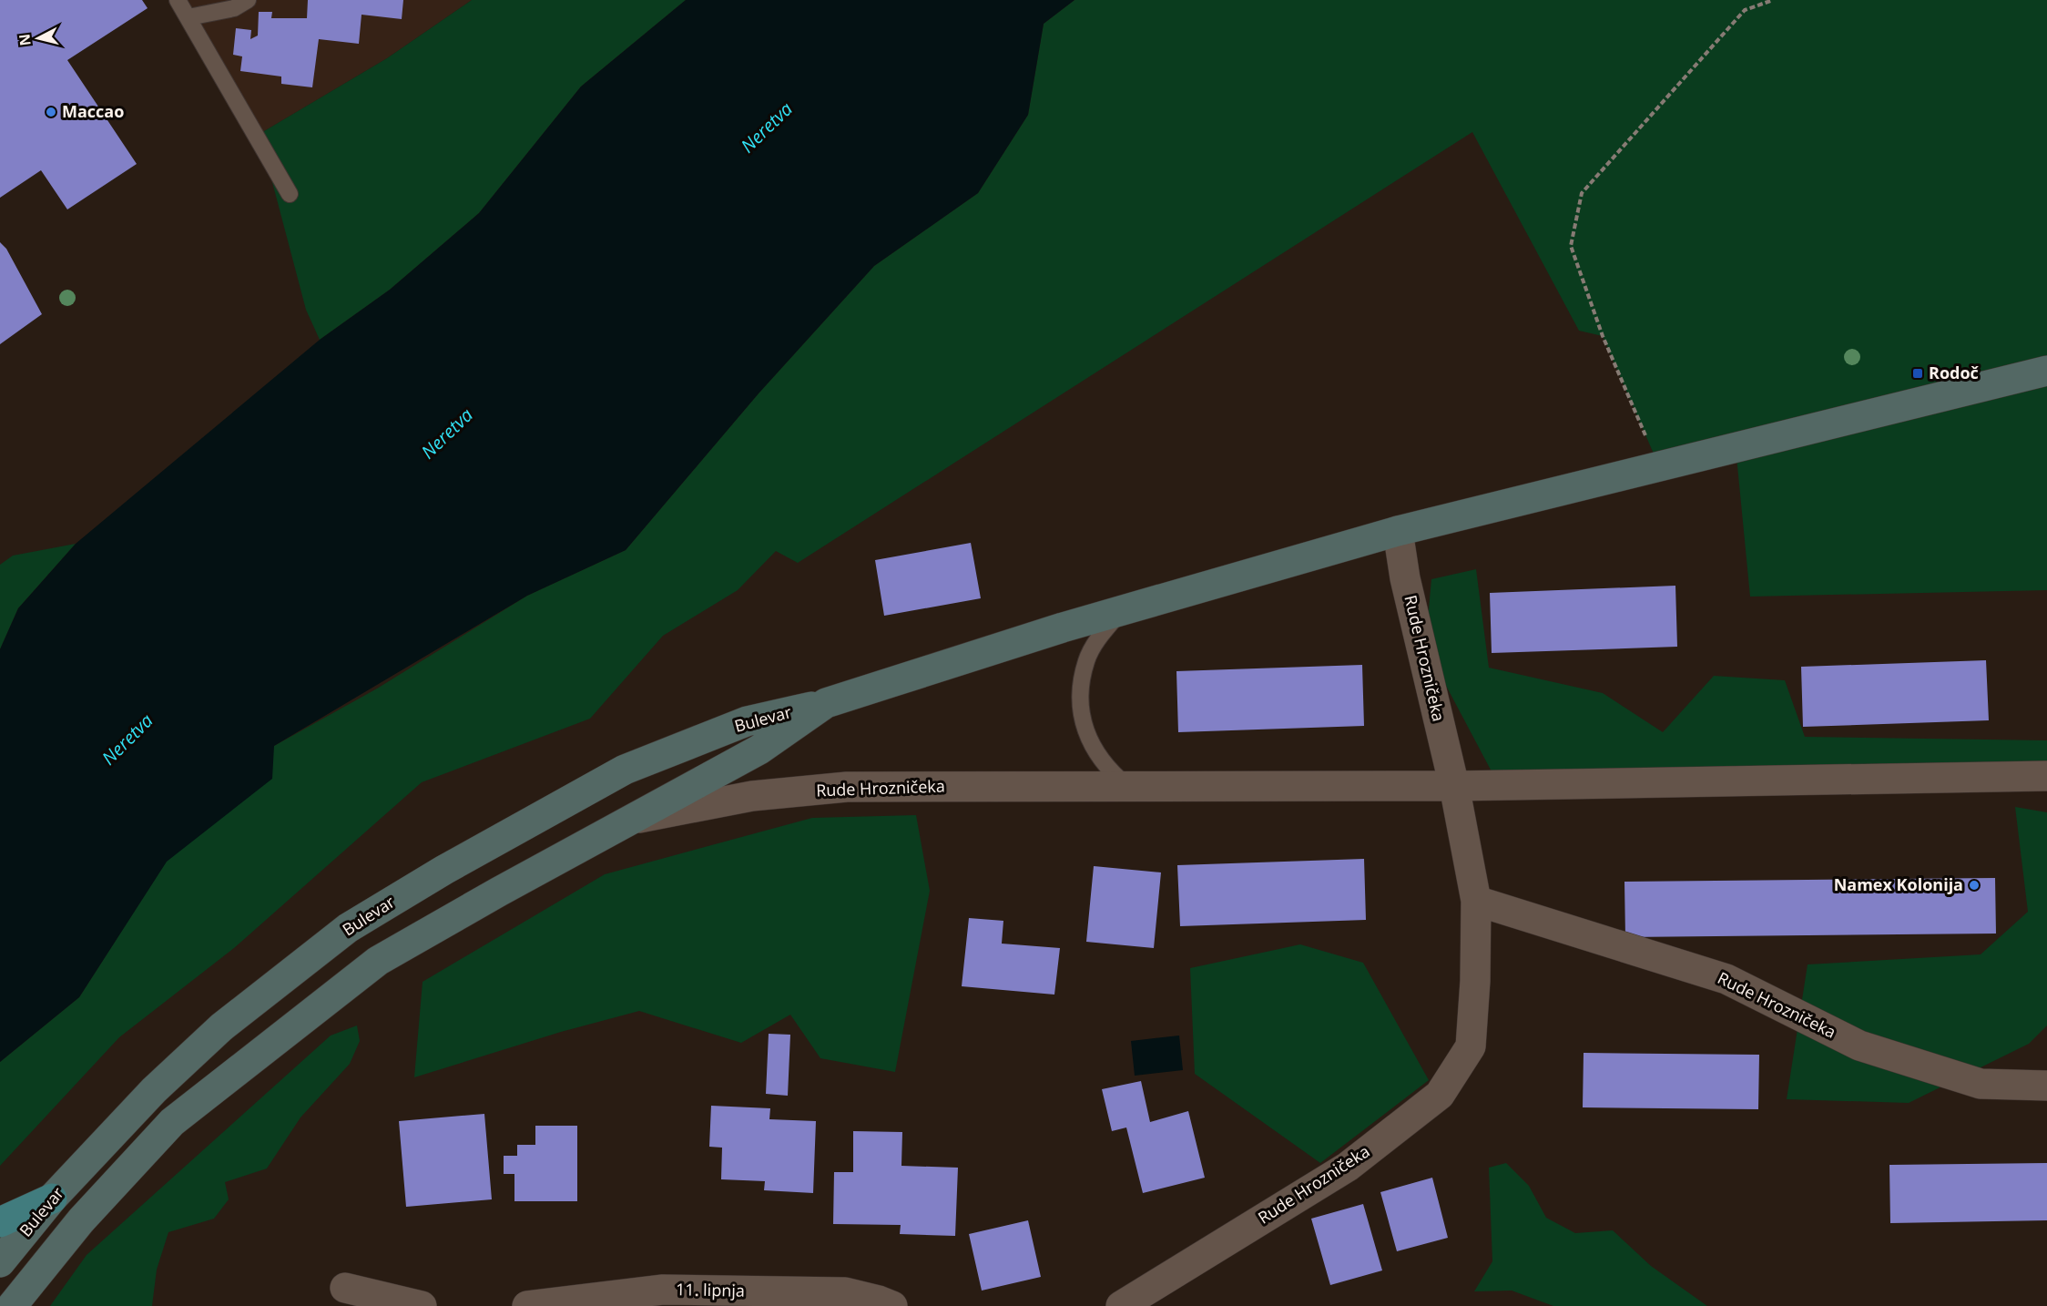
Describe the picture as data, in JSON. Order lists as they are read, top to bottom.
{
  "streets": {
    "main road": ["Bulevar"],
    "street": ["Rude Hrozničeka", "11. lipnja"]
  },
  "water": ["Neretva"],
  "places": {
    "other": ["Maccao", "Namex Kolonija"],
    "transit": ["Rodoč"]
  },
  "north": "left"
}
